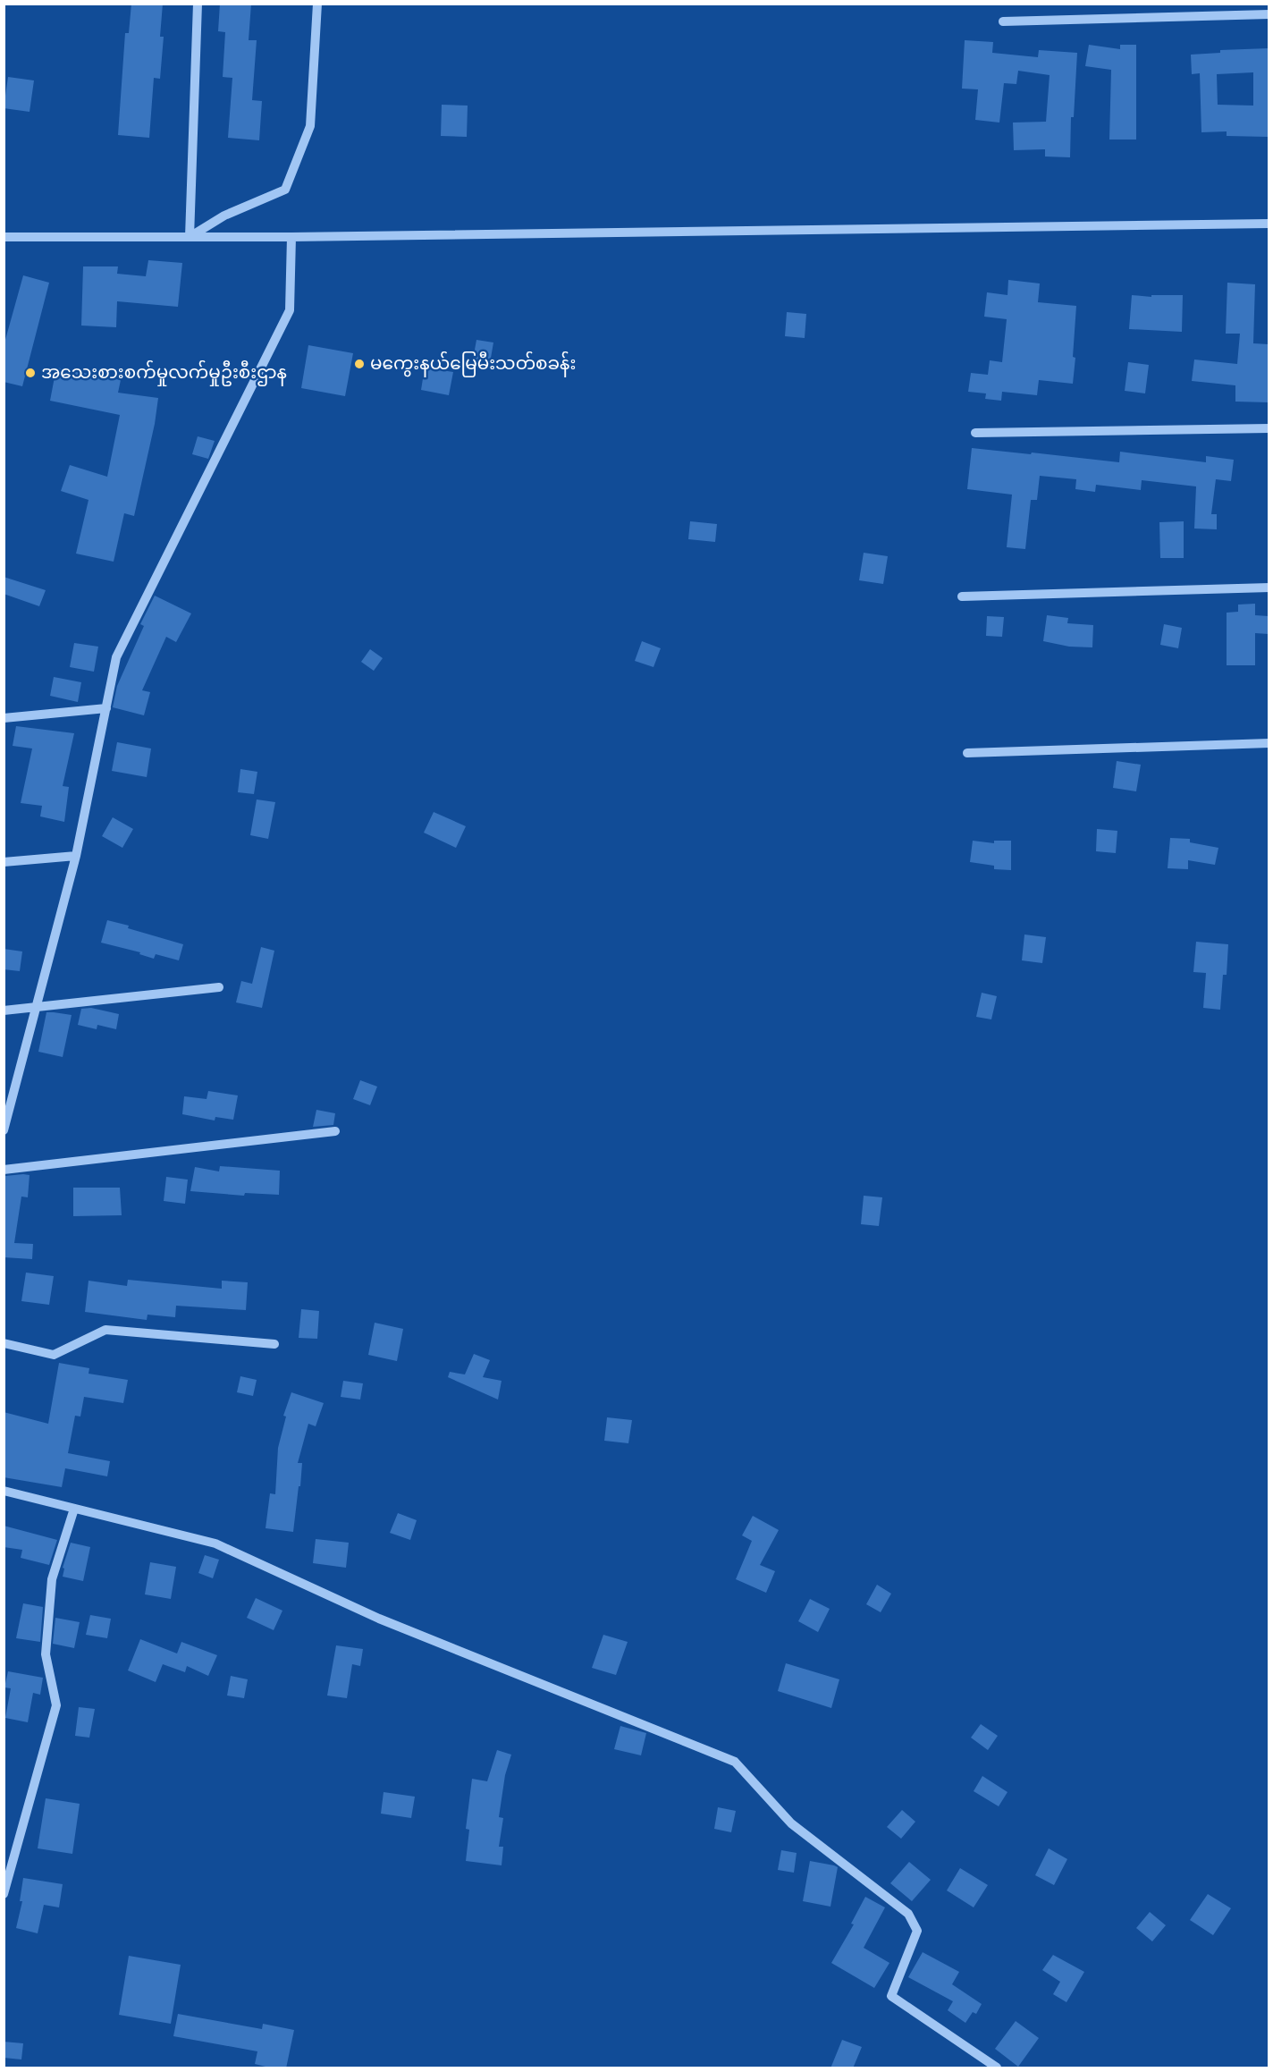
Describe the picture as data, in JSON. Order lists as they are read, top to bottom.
{
  "places": ["မကွေးနယ်မြေမီးသတ်စခန်း", "အသေးစားစက်မှုလက်မှုဦးစီးဌာန"]
}
